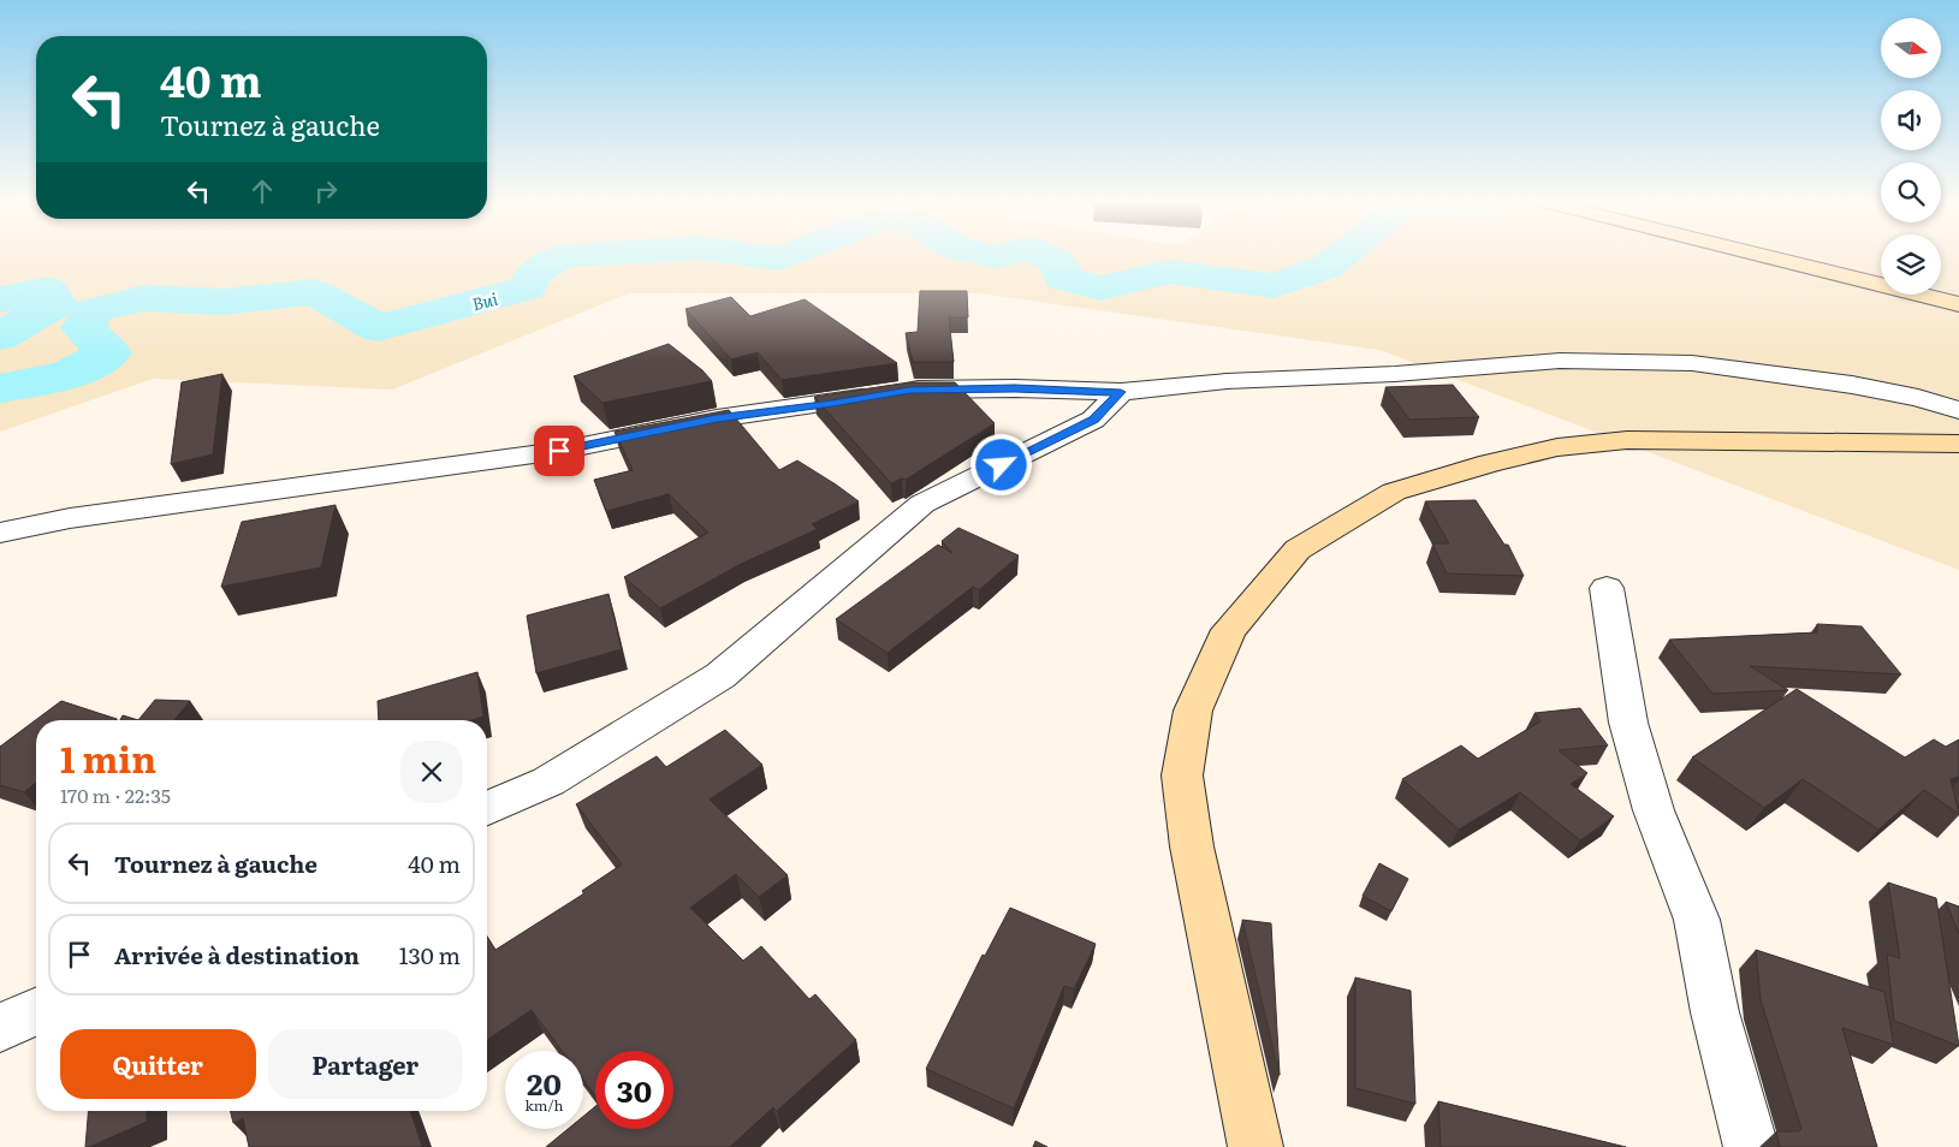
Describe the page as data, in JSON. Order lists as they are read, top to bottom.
{
  "water": ["Bui"],
  "north": "right",
  "page": {
    "turn": ["40 m", "Tournez à gauche"],
    "heading": ["1 min", "170 m · 22:35"],
    "list": [
      {
        "name": "Tournez à gauche",
        "value": "40 m"
      },
      {
        "name": "Arrivée à destination",
        "value": "130 m"
      }
    ],
    "buttons": ["Quitter", "Partager"],
    "speed": "20 km/h",
    "limit": "30"
  }
}
